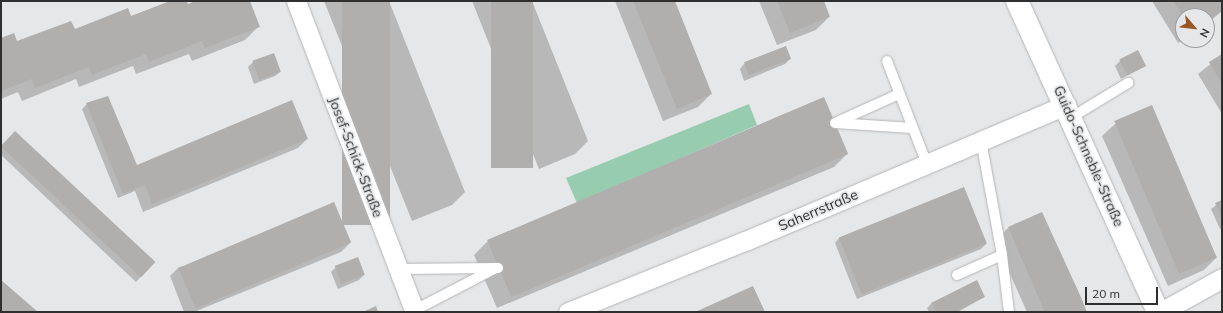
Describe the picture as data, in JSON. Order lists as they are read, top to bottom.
{
  "streets": {
    "street": ["Guido-Schneble-Straße", "Josef-Schick-Straße", "Saherrstraße"]
  },
  "crossings": [
    ["Guido-Schneble-Straße", "Saherrstraße"]
  ],
  "scale_bar": "20 m",
  "north": "bottom right"
}
